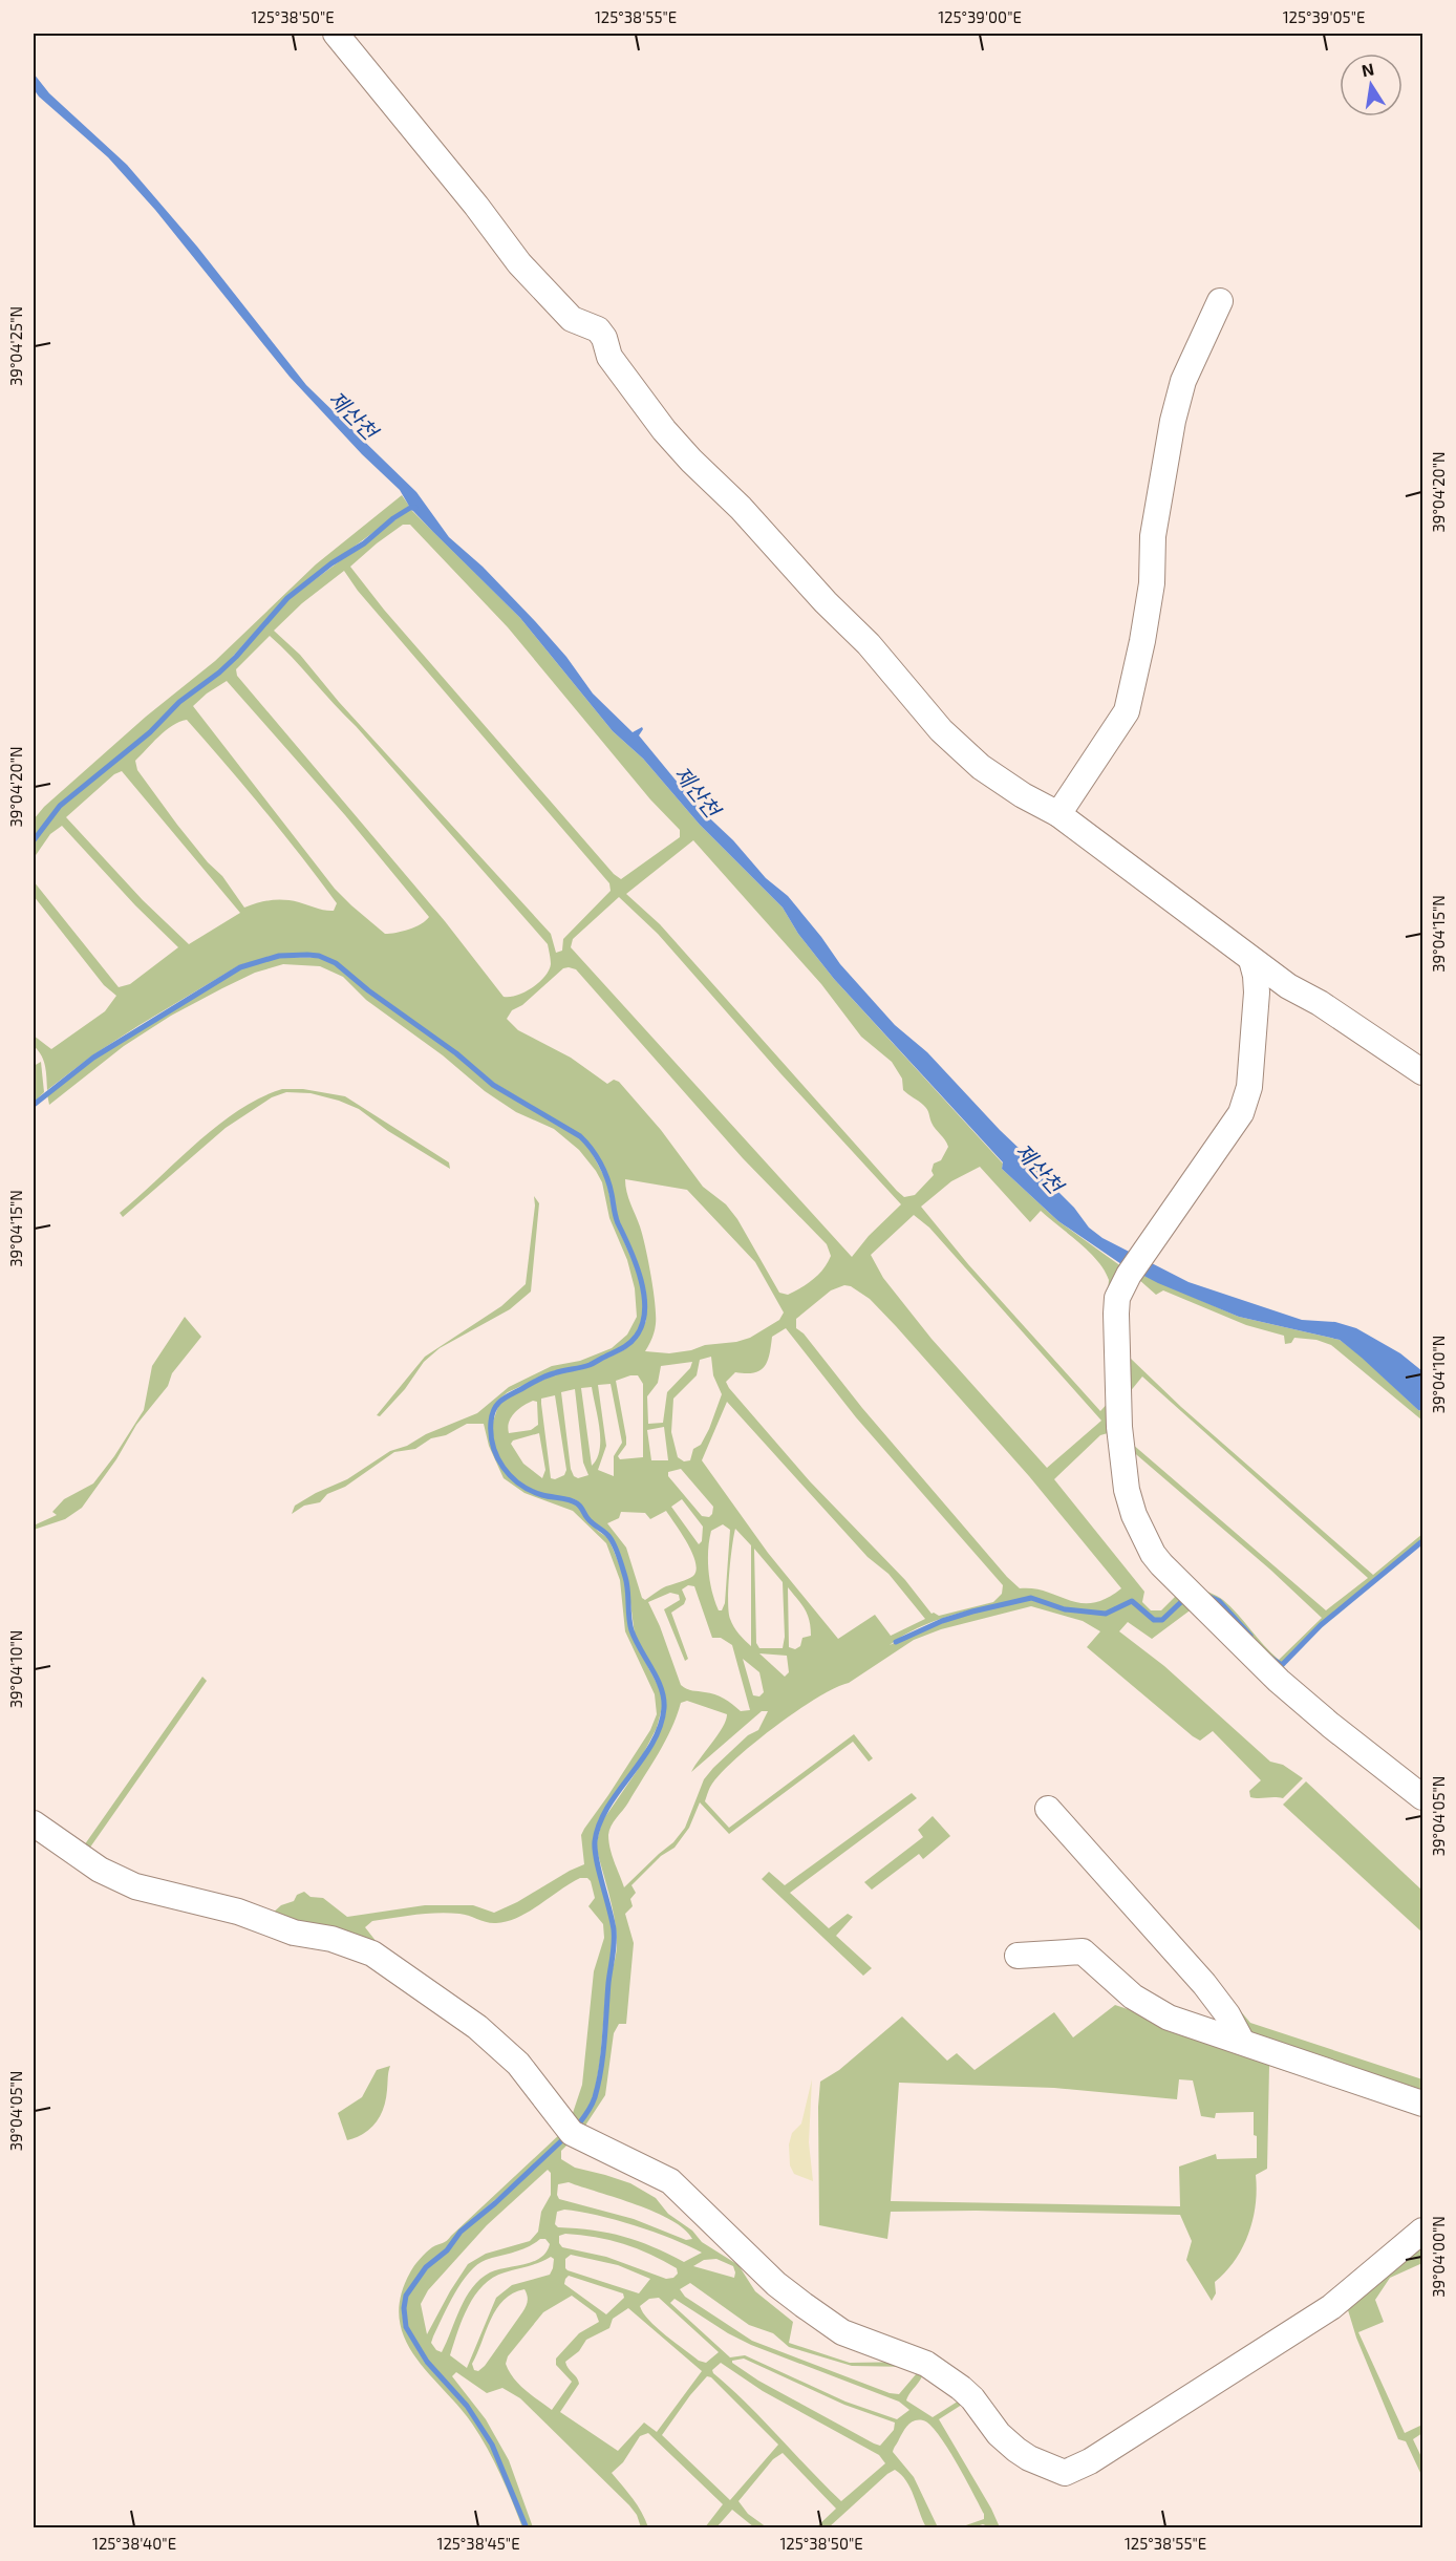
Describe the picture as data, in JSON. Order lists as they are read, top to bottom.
{
  "water": ["제산천"],
  "north": "top",
  "coordinates": [
    "125°38'50\"E",
    "125°38'55\"E",
    "125°39'00\"E",
    "125°39'05\"E",
    "39°04'25\"N",
    "39°04'20\"N",
    "39°04'15\"N",
    "39°04'10\"N",
    "39°04'05\"N",
    "39°04'00\"N",
    "125°38'40\"E",
    "125°38'45\"E"
  ]
}
